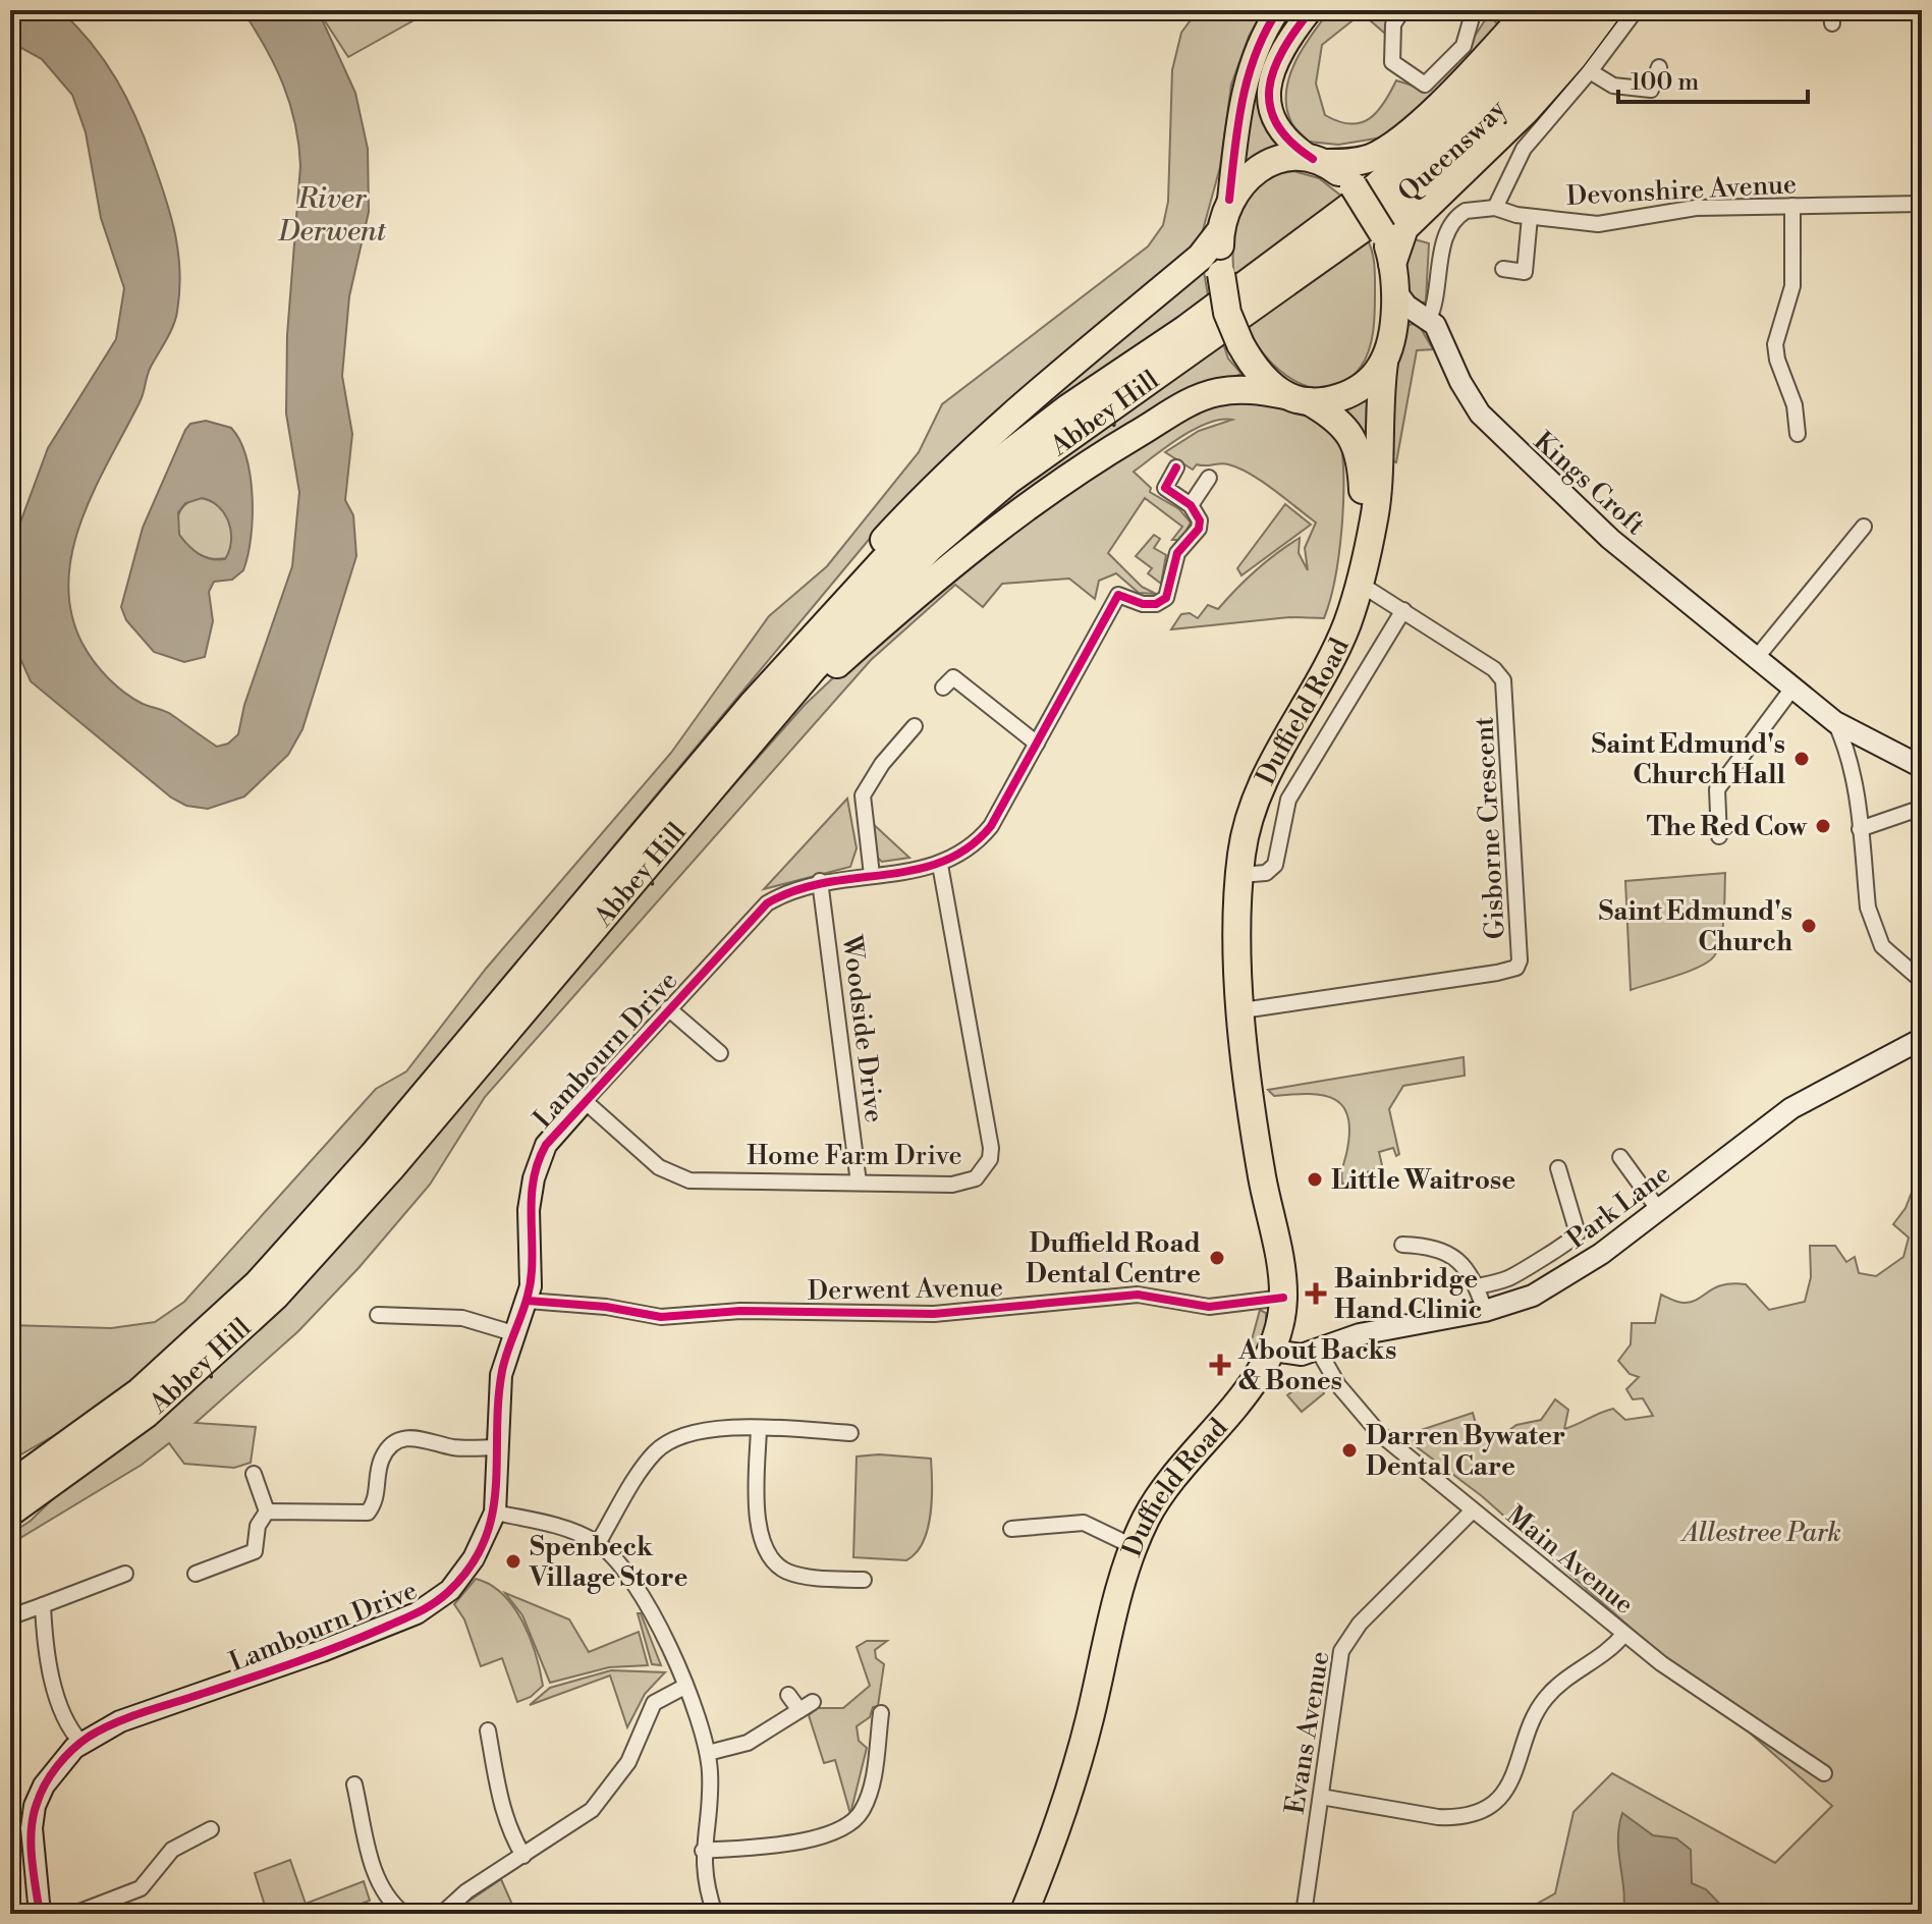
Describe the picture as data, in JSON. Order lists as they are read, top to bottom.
{
  "streets": {
    "highway": ["Queensway", "Abbey Hill", "Duffield Road"],
    "street": [
      "Devonshire Avenue",
      "Kings Croft",
      "Gisborne Crescent",
      "Woodside Drive",
      "Lambourn Drive",
      "Home Farm Drive",
      "Park Lane",
      "Derwent Avenue",
      "Main Avenue",
      "Evans Avenue"
    ]
  },
  "crossings": [
    ["Queensway", "Abbey Hill"],
    ["Kings Croft", "Duffield Road"],
    ["Duffield Road", "Gisborne Crescent"],
    ["Duffield Road", "Derwent Avenue"],
    ["Woodside Drive", "Lambourn Drive"],
    ["Woodside Drive", "Home Farm Drive"],
    ["Lambourn Drive", "Home Farm Drive"],
    ["Lambourn Drive", "Derwent Avenue"],
    ["Park Lane", "Main Avenue"],
    ["Main Avenue", "Evans Avenue"]
  ],
  "water": ["River Derwent"],
  "parks": ["Allestree Park"],
  "places": {
    "other": [
      "Saint Edmund's Church Hall",
      "The Red Cow",
      "Saint Edmund's Church",
      "Little Waitrose",
      "Duffield Road Dental Centre",
      "Darren Bywater Dental Care",
      "Spenbeck Village Store"
    ],
    "health": ["Bainbridge Hand Clinic", "About Backs & Bones"]
  },
  "scale_bar": "100 m"
}
